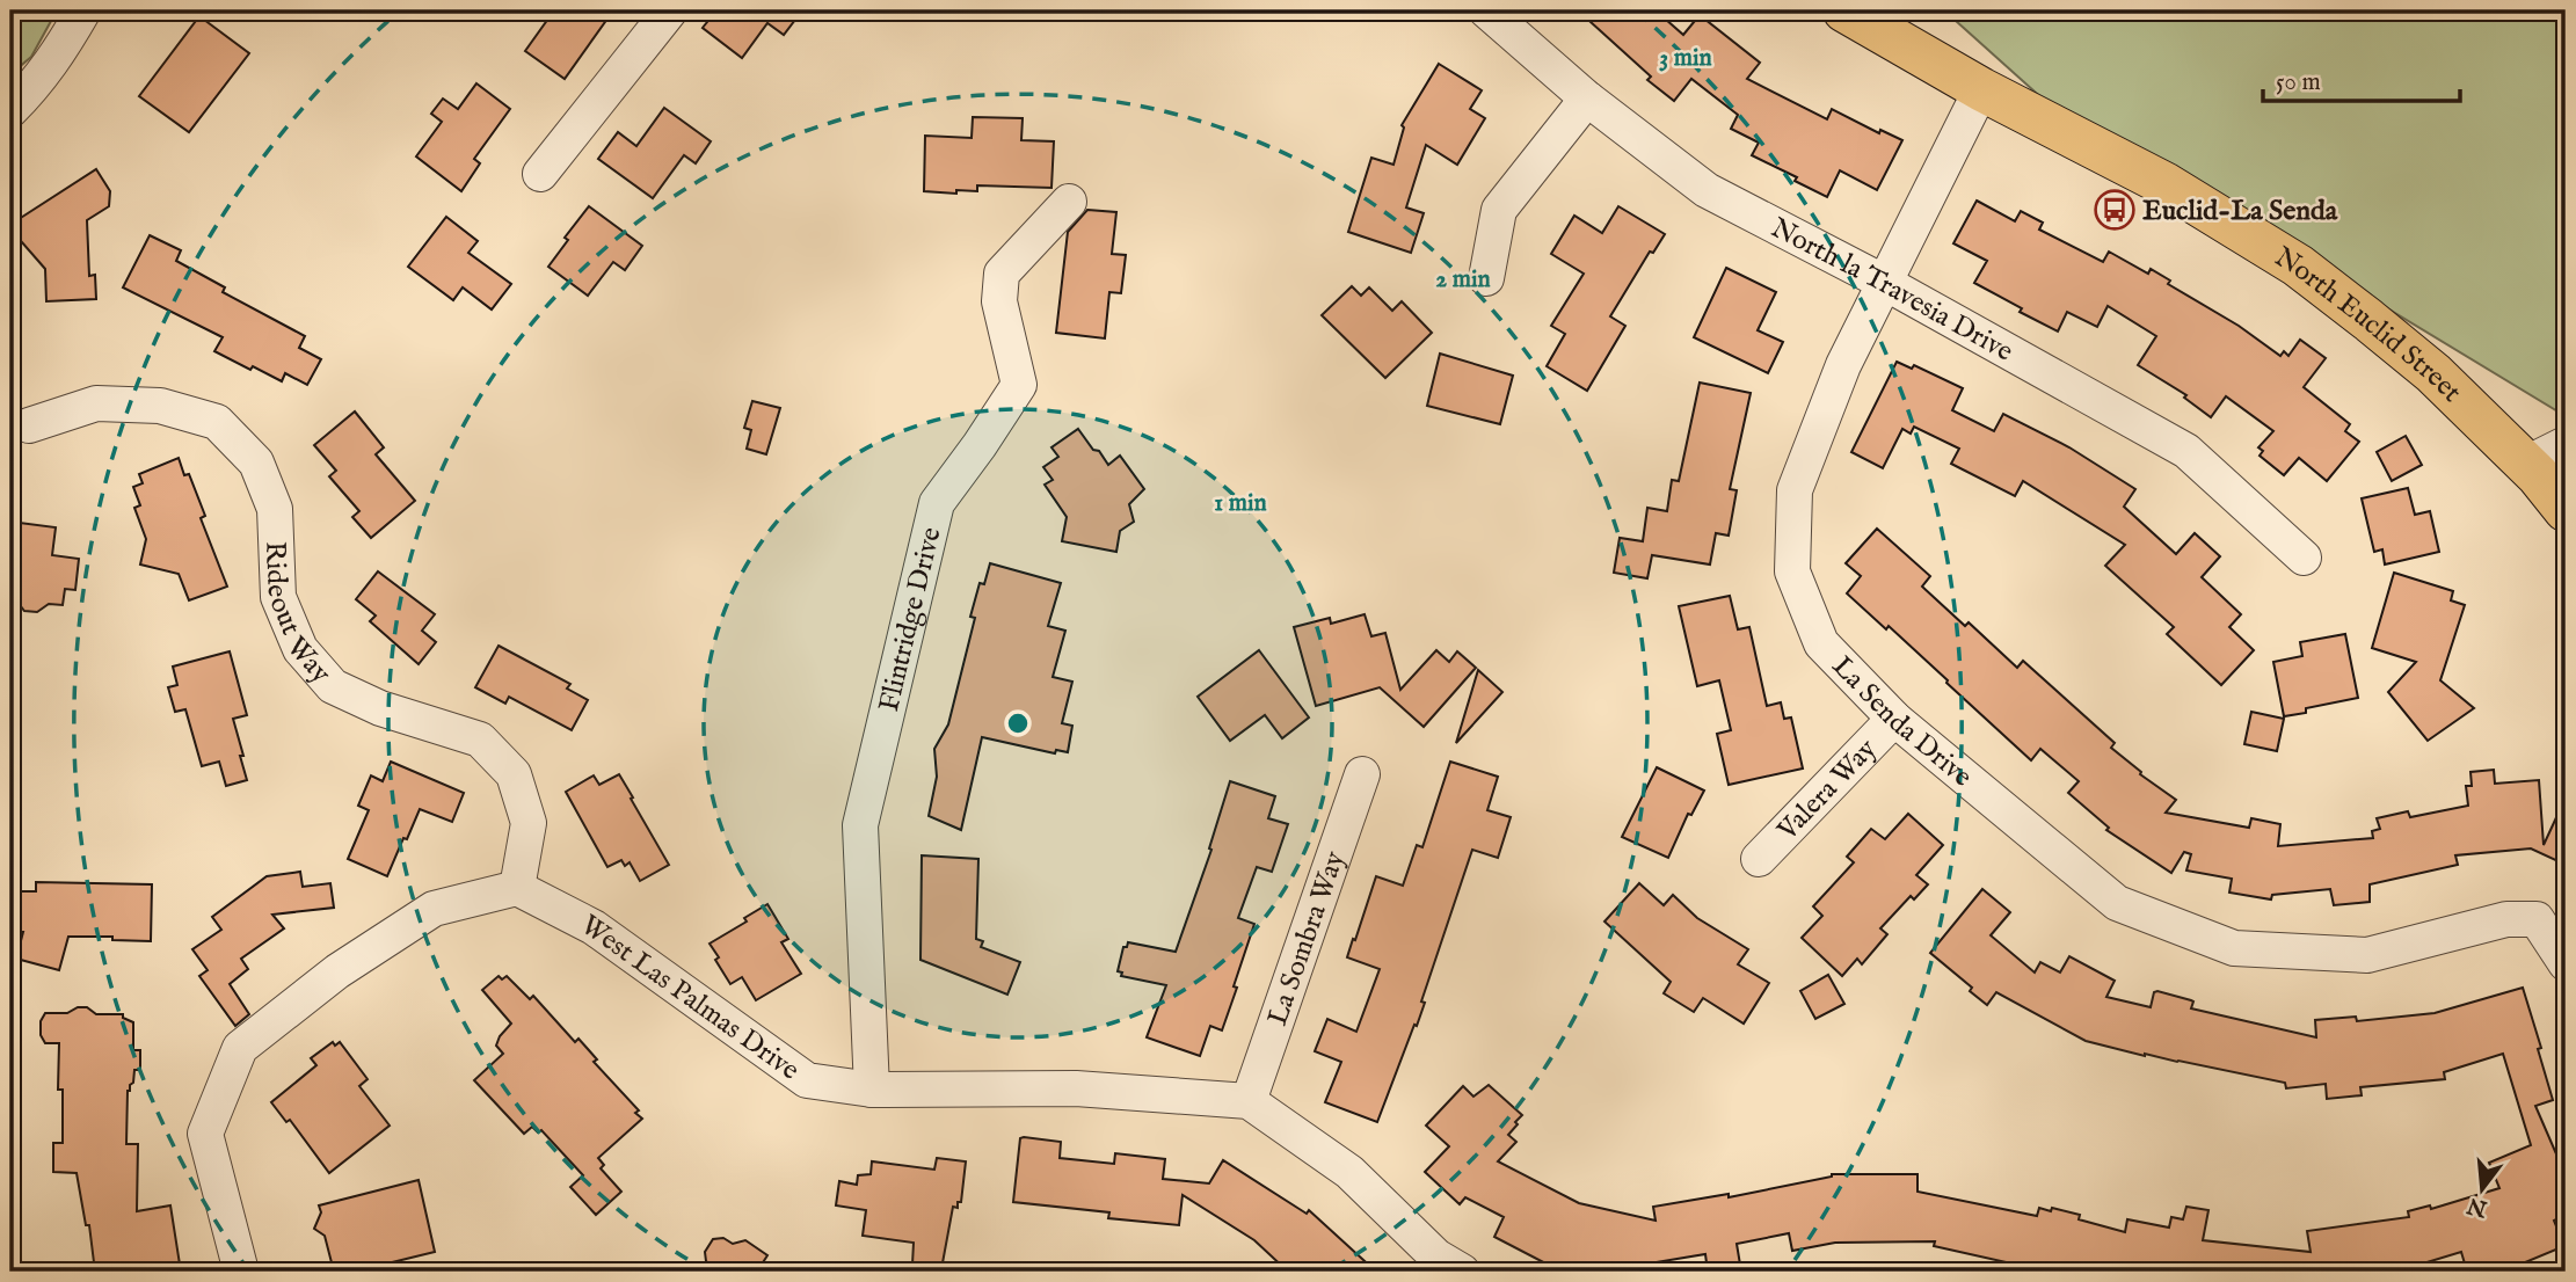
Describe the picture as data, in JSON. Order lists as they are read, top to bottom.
{
  "streets": {
    "main road": ["North Euclid Street"],
    "street": [
      "North la Travesia Drive",
      "Rideout Way",
      "Flintridge Drive",
      "La Senda Drive",
      "Valera Way",
      "La Sombra Way",
      "West Las Palmas Drive"
    ]
  },
  "crossings": [
    ["North la Travesia Drive", "La Senda Drive"],
    ["North Euclid Street", "La Senda Drive"],
    ["Rideout Way", "West Las Palmas Drive"],
    ["Flintridge Drive", "West Las Palmas Drive"],
    ["La Senda Drive", "Valera Way"],
    ["La Sombra Way", "West Las Palmas Drive"]
  ],
  "places": {
    "bus stop": ["Euclid-La Senda"]
  },
  "scale_bar": "50 m",
  "north": "bottom",
  "rings": ["3 min", "2 min", "1 min"]
}
